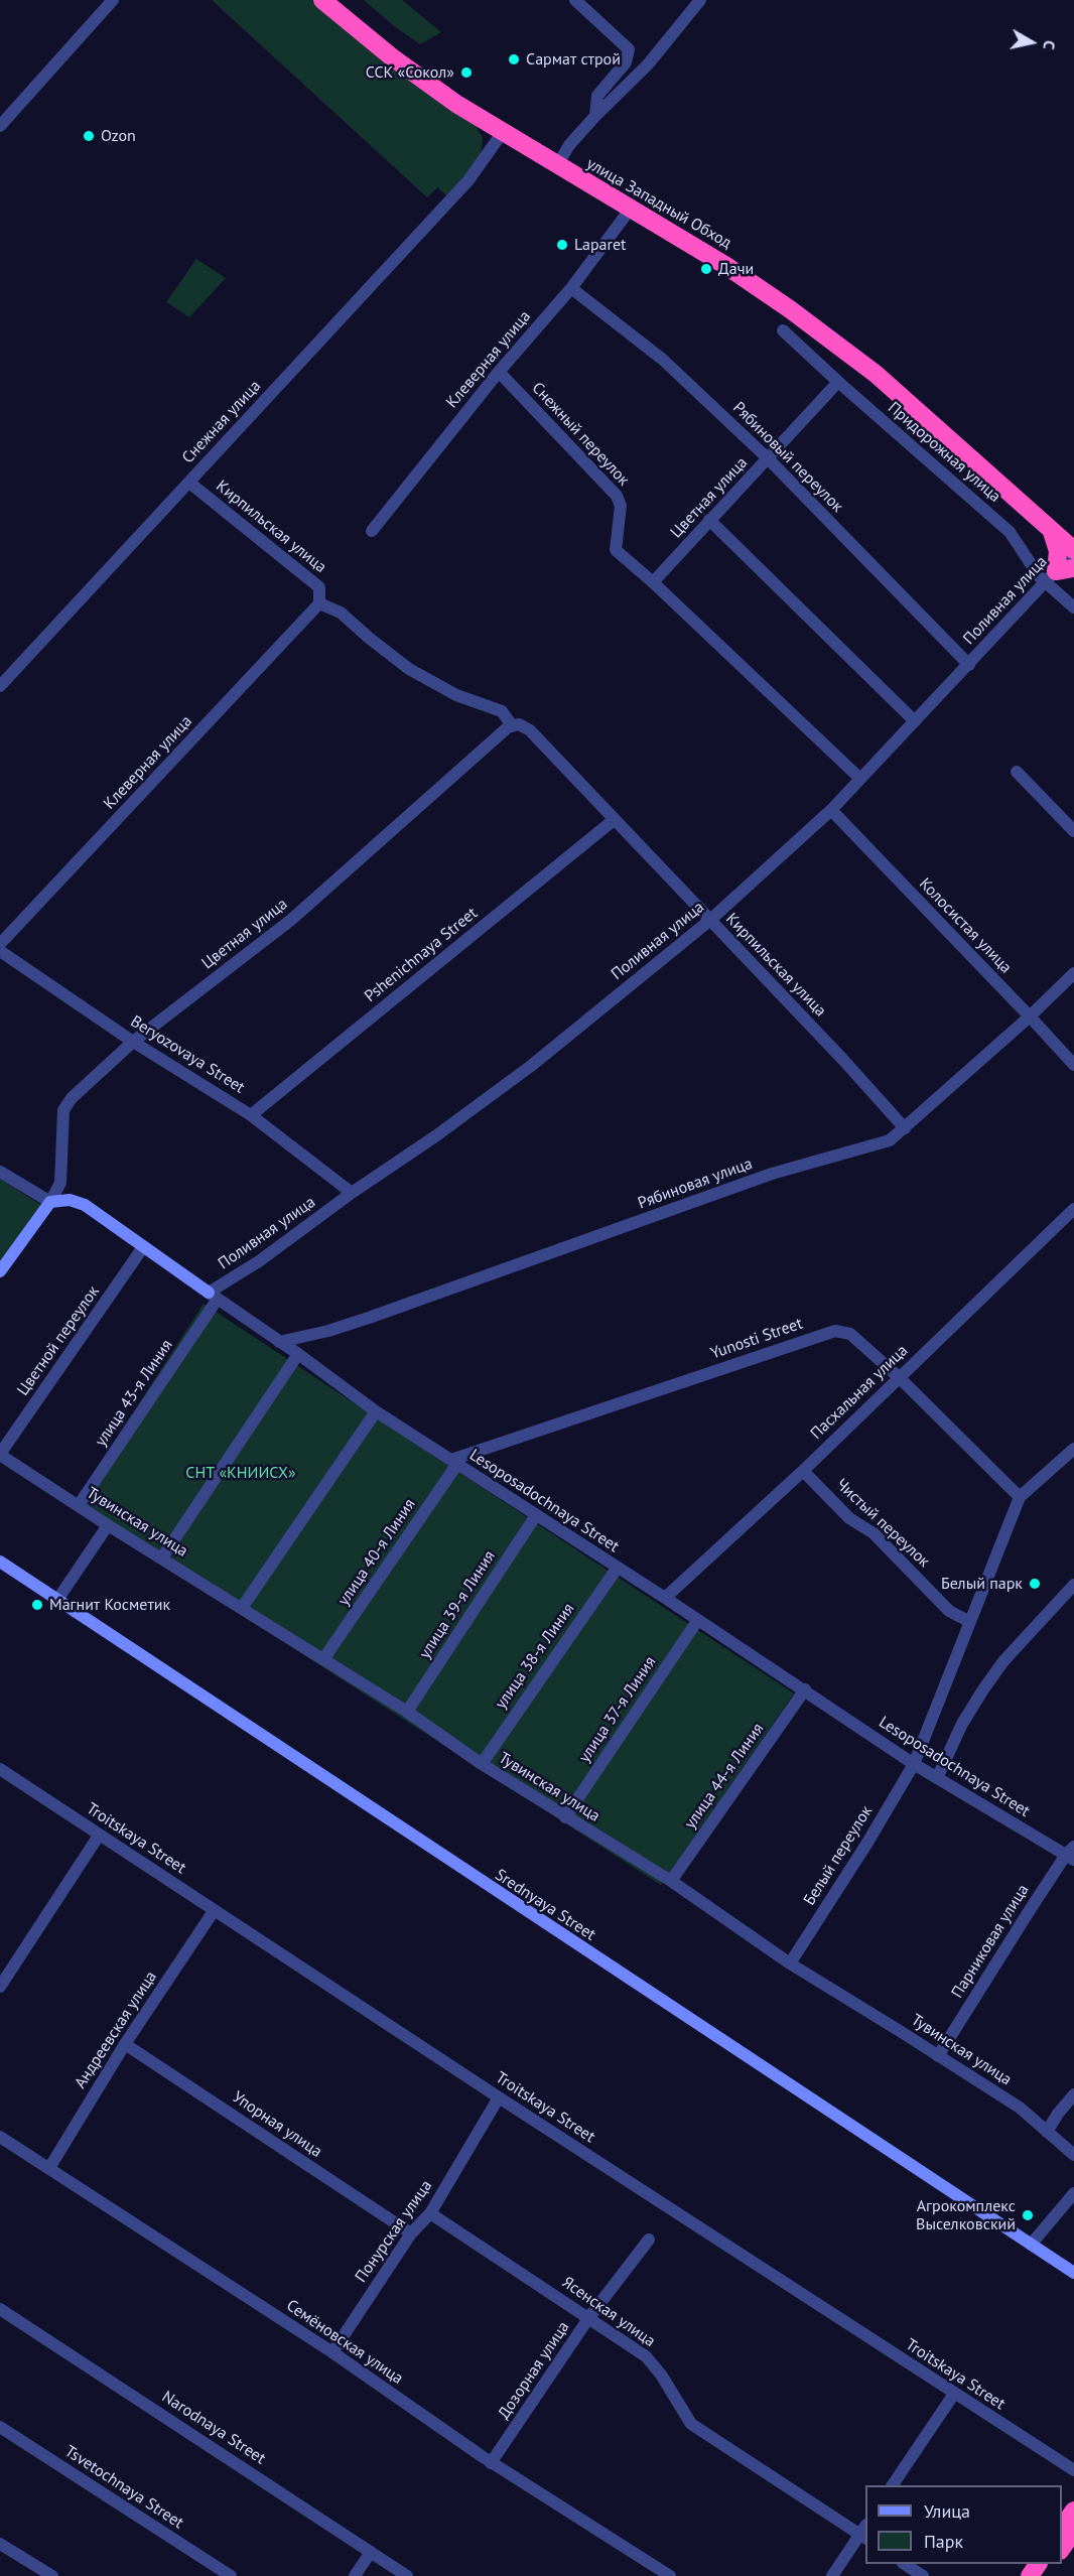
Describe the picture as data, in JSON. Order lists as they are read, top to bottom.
{
  "streets": {
    "highway": ["улица Западный Обход"],
    "street": [
      "Клеверная улица",
      "Снежная улица",
      "Снежный переулок",
      "Придорожная улица",
      "Рябиновый переулок",
      "Цветная улица",
      "Кирпильская улица",
      "Поливная улица",
      "Колосистая улица",
      "Pshenichnaya Street",
      "Beryozovaya Street",
      "Рябиновая улица",
      "Yunosti Street",
      "Цветной переулок",
      "Пасхальная улица",
      "улица 43-я Линия",
      "Lesoposadochnaya Street",
      "Тувинская улица",
      "Чистый переулок",
      "улица 40-я Линия",
      "улица 39-я Линия",
      "улица 38-я Линия",
      "улица 37-я Линия",
      "улица 44-я Линия",
      "Troitskaya Street",
      "Белый переулок",
      "Srednyaya Street",
      "Парниковая улица",
      "Андреевская улица",
      "Упорная улица",
      "Понурская улица",
      "Ясенская улица",
      "Семёновская улица",
      "Дозорная улица",
      "Narodnaya Street",
      "Tsvetochnaya Street"
    ]
  },
  "crossings": [
    ["улица Западный Обход", "Клеверная улица"],
    ["улица Западный Обход", "Снежная улица"],
    ["улица Западный Обход", "Поливная улица"],
    ["Клеверная улица", "Снежный переулок"],
    ["Клеверная улица", "Рябиновый переулок"],
    ["Клеверная улица", "Кирпильская улица"],
    ["Снежная улица", "Кирпильская улица"],
    ["Снежный переулок", "Цветная улица"],
    ["Придорожная улица", "Цветная улица"],
    ["Придорожная улица", "Поливная улица"],
    ["Рябиновый переулок", "Цветная улица"],
    ["Рябиновый переулок", "Поливная улица"],
    ["Цветная улица", "Кирпильская улица"],
    ["Цветная улица", "Beryozovaya Street"],
    ["Цветная улица", "Lesoposadochnaya Street"],
    ["Кирпильская улица", "Поливная улица"],
    ["Кирпильская улица", "Pshenichnaya Street"],
    ["Кирпильская улица", "Рябиновая улица"],
    ["Поливная улица", "Колосистая улица"],
    ["Поливная улица", "Beryozovaya Street"],
    ["Поливная улица", "улица 43-я Линия"],
    ["Поливная улица", "Lesoposadochnaya Street"],
    ["Колосистая улица", "Рябиновая улица"],
    ["Pshenichnaya Street", "Beryozovaya Street"],
    ["Рябиновая улица", "Lesoposadochnaya Street"],
    ["Yunosti Street", "Пасхальная улица"],
    ["Yunosti Street", "Lesoposadochnaya Street"],
    ["Yunosti Street", "улица 40-я Линия"],
    ["Yunosti Street", "Белый переулок"],
    ["Цветной переулок", "Lesoposadochnaya Street"],
    ["Цветной переулок", "Тувинская улица"],
    ["Пасхальная улица", "Lesoposadochnaya Street"],
    ["Пасхальная улица", "Чистый переулок"],
    ["улица 43-я Линия", "Lesoposadochnaya Street"],
    ["улица 43-я Линия", "Тувинская улица"],
    ["Lesoposadochnaya Street", "улица 40-я Линия"],
    ["Lesoposadochnaya Street", "улица 39-я Линия"],
    ["Lesoposadochnaya Street", "улица 38-я Линия"],
    ["Lesoposadochnaya Street", "улица 37-я Линия"],
    ["Lesoposadochnaya Street", "улица 44-я Линия"],
    ["Lesoposadochnaya Street", "Белый переулок"],
    ["Lesoposadochnaya Street", "Парниковая улица"],
    ["Тувинская улица", "улица 40-я Линия"],
    ["Тувинская улица", "улица 39-я Линия"],
    ["Тувинская улица", "улица 38-я Линия"],
    ["Тувинская улица", "улица 37-я Линия"],
    ["Тувинская улица", "улица 44-я Линия"],
    ["Тувинская улица", "Белый переулок"],
    ["Тувинская улица", "Парниковая улица"],
    ["Чистый переулок", "Белый переулок"],
    ["Troitskaya Street", "Андреевская улица"],
    ["Troitskaya Street", "Понурская улица"],
    ["Андреевская улица", "Упорная улица"],
    ["Андреевская улица", "Семёновская улица"],
    ["Упорная улица", "Понурская улица"],
    ["Понурская улица", "Ясенская улица"],
    ["Понурская улица", "Семёновская улица"],
    ["Ясенская улица", "Дозорная улица"],
    ["Семёновская улица", "Дозорная улица"]
  ],
  "parks": ["СНТ «КНИИСХ»"],
  "places": [
    "Сармат строй",
    "ССК «Сокол»",
    "Ozon",
    "Laparet",
    "Дачи",
    "Белый парк",
    "Магнит Косметик",
    "Агрокомплекс Выселковский"
  ],
  "legend": ["Улица", "Парк"],
  "north": "right"
}
